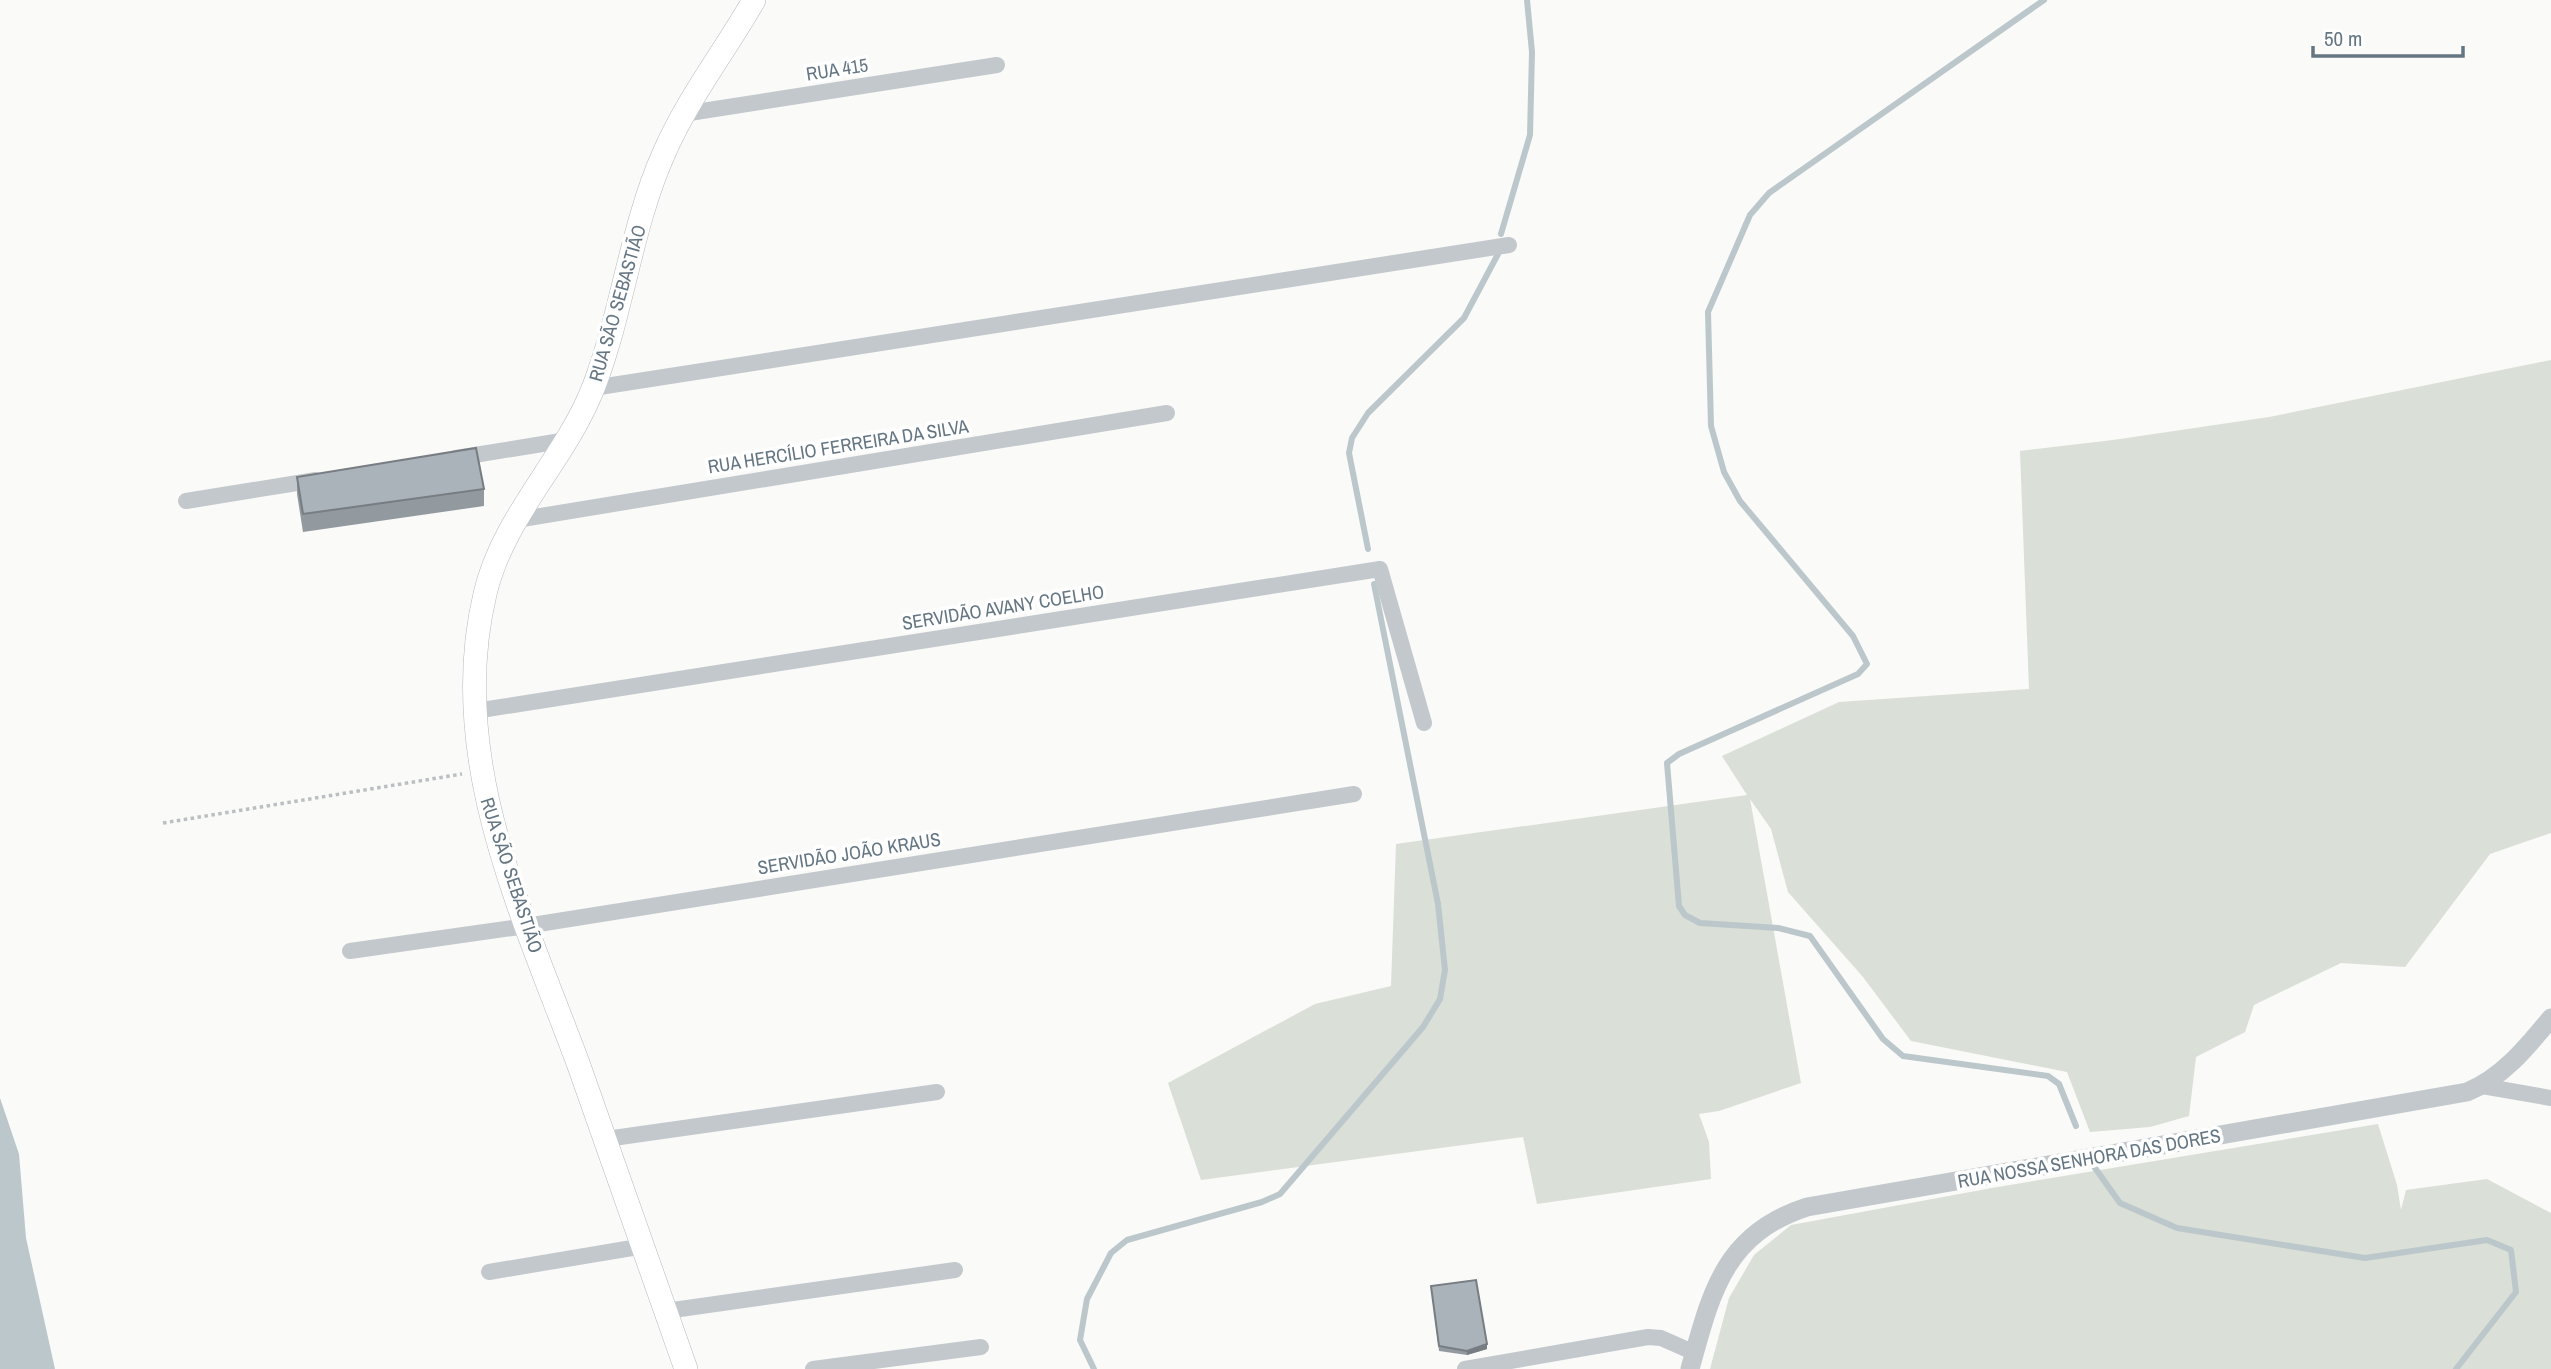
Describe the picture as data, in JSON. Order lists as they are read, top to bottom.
{
  "streets": {
    "main road": ["RUA SÃO SEBASTIÃO"],
    "street": [
      "RUA 415",
      "RUA HERCÍLIO FERREIRA DA SILVA",
      "SERVIDÃO AVANY COELHO",
      "SERVIDÃO JOÃO KRAUS",
      "RUA NOSSA SENHORA DAS DORES"
    ]
  },
  "crossings": [
    ["RUA 415", "RUA SÃO SEBASTIÃO"],
    ["RUA SÃO SEBASTIÃO", "RUA HERCÍLIO FERREIRA DA SILVA"],
    ["RUA SÃO SEBASTIÃO", "SERVIDÃO AVANY COELHO"],
    ["RUA SÃO SEBASTIÃO", "SERVIDÃO JOÃO KRAUS"]
  ],
  "scale_bar": "50 m"
}
